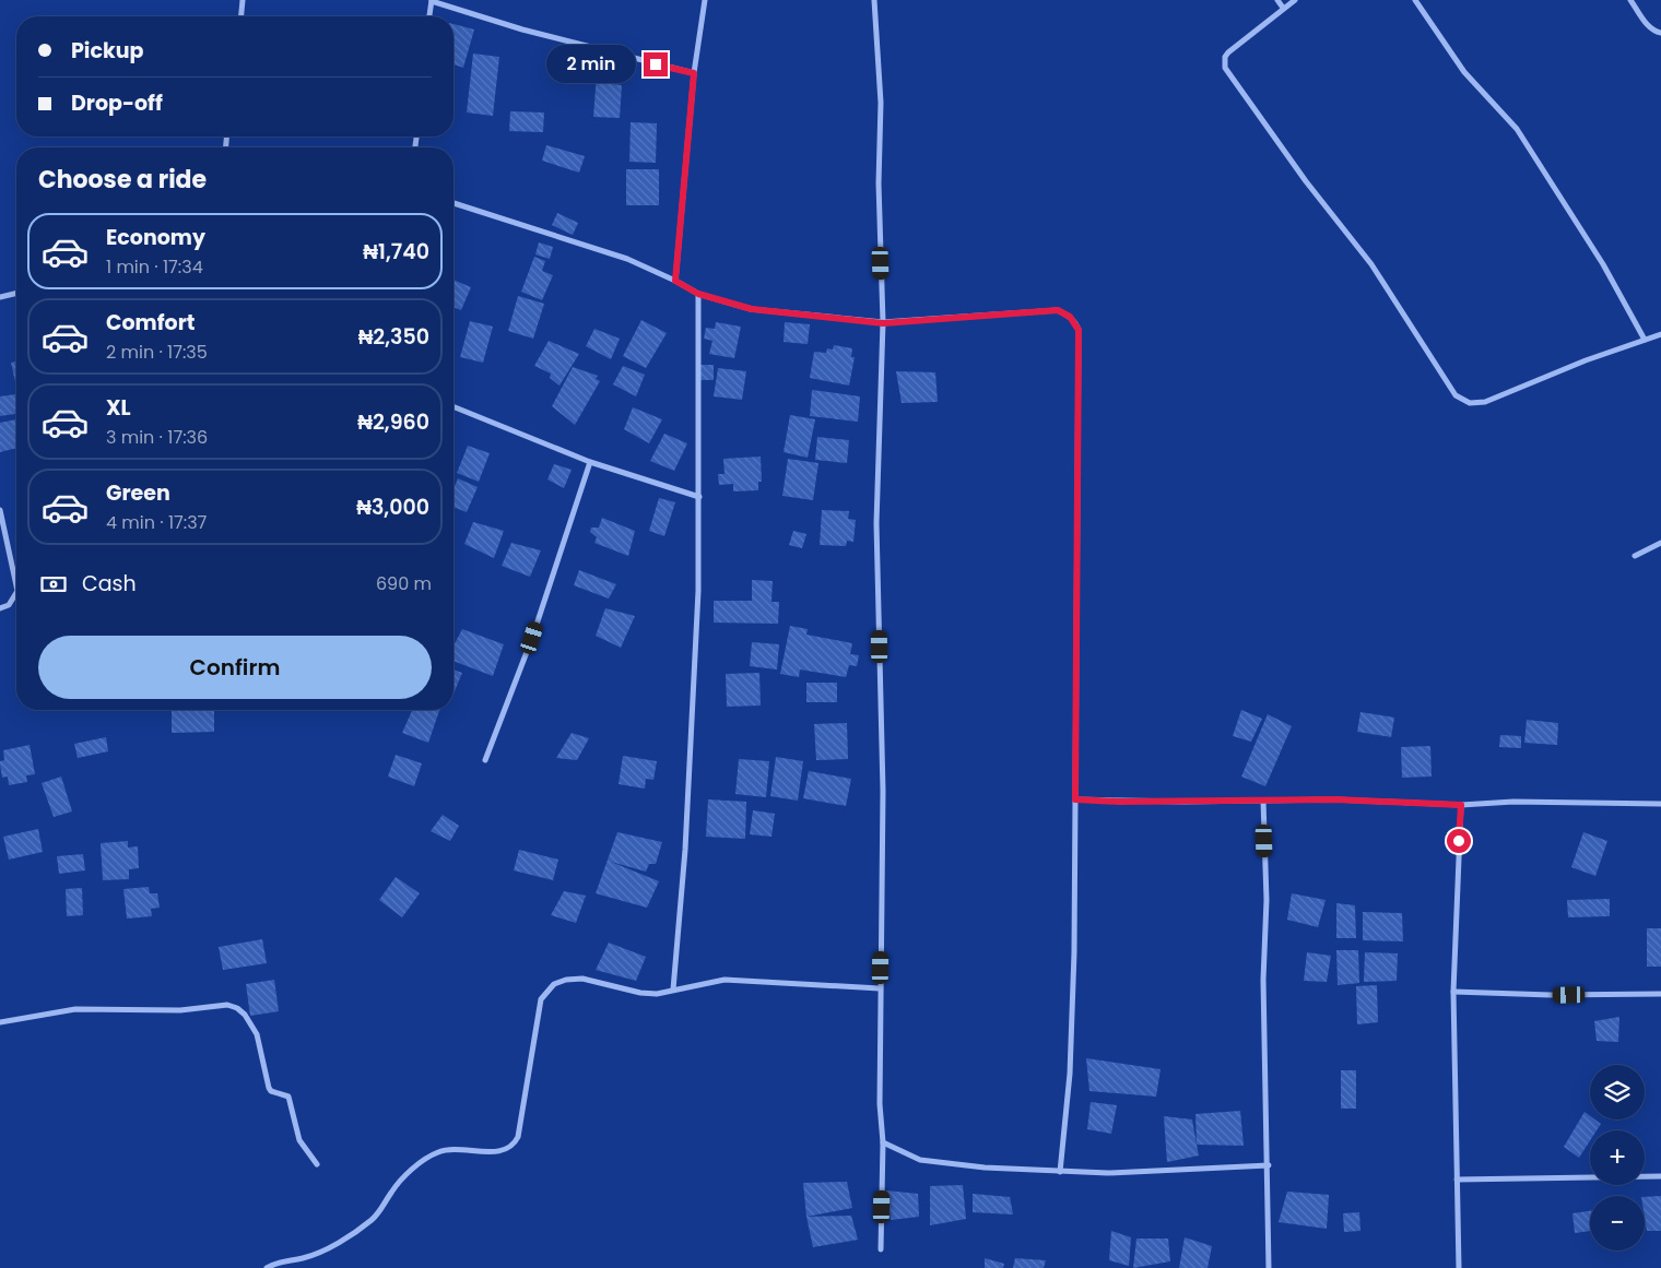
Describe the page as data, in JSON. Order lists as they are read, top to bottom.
{
  "page": {
    "banner": ["Pickup", "Drop-off"],
    "bubble": "2 min",
    "heading": "Choose a ride",
    "list": [
      {
        "name": "Economy",
        "note": "1 min · 17:34",
        "value": "₦1,740"
      },
      {
        "name": "Comfort",
        "note": "2 min · 17:35",
        "value": "₦2,350"
      },
      {
        "name": "XL",
        "note": "3 min · 17:36",
        "value": "₦2,960"
      },
      {
        "name": "Green",
        "note": "4 min · 17:37",
        "value": "₦3,000"
      }
    ],
    "pay": ["Cash", "690 m"],
    "buttons": "Confirm",
    "map_buttons": ["+", "−"]
  }
}
